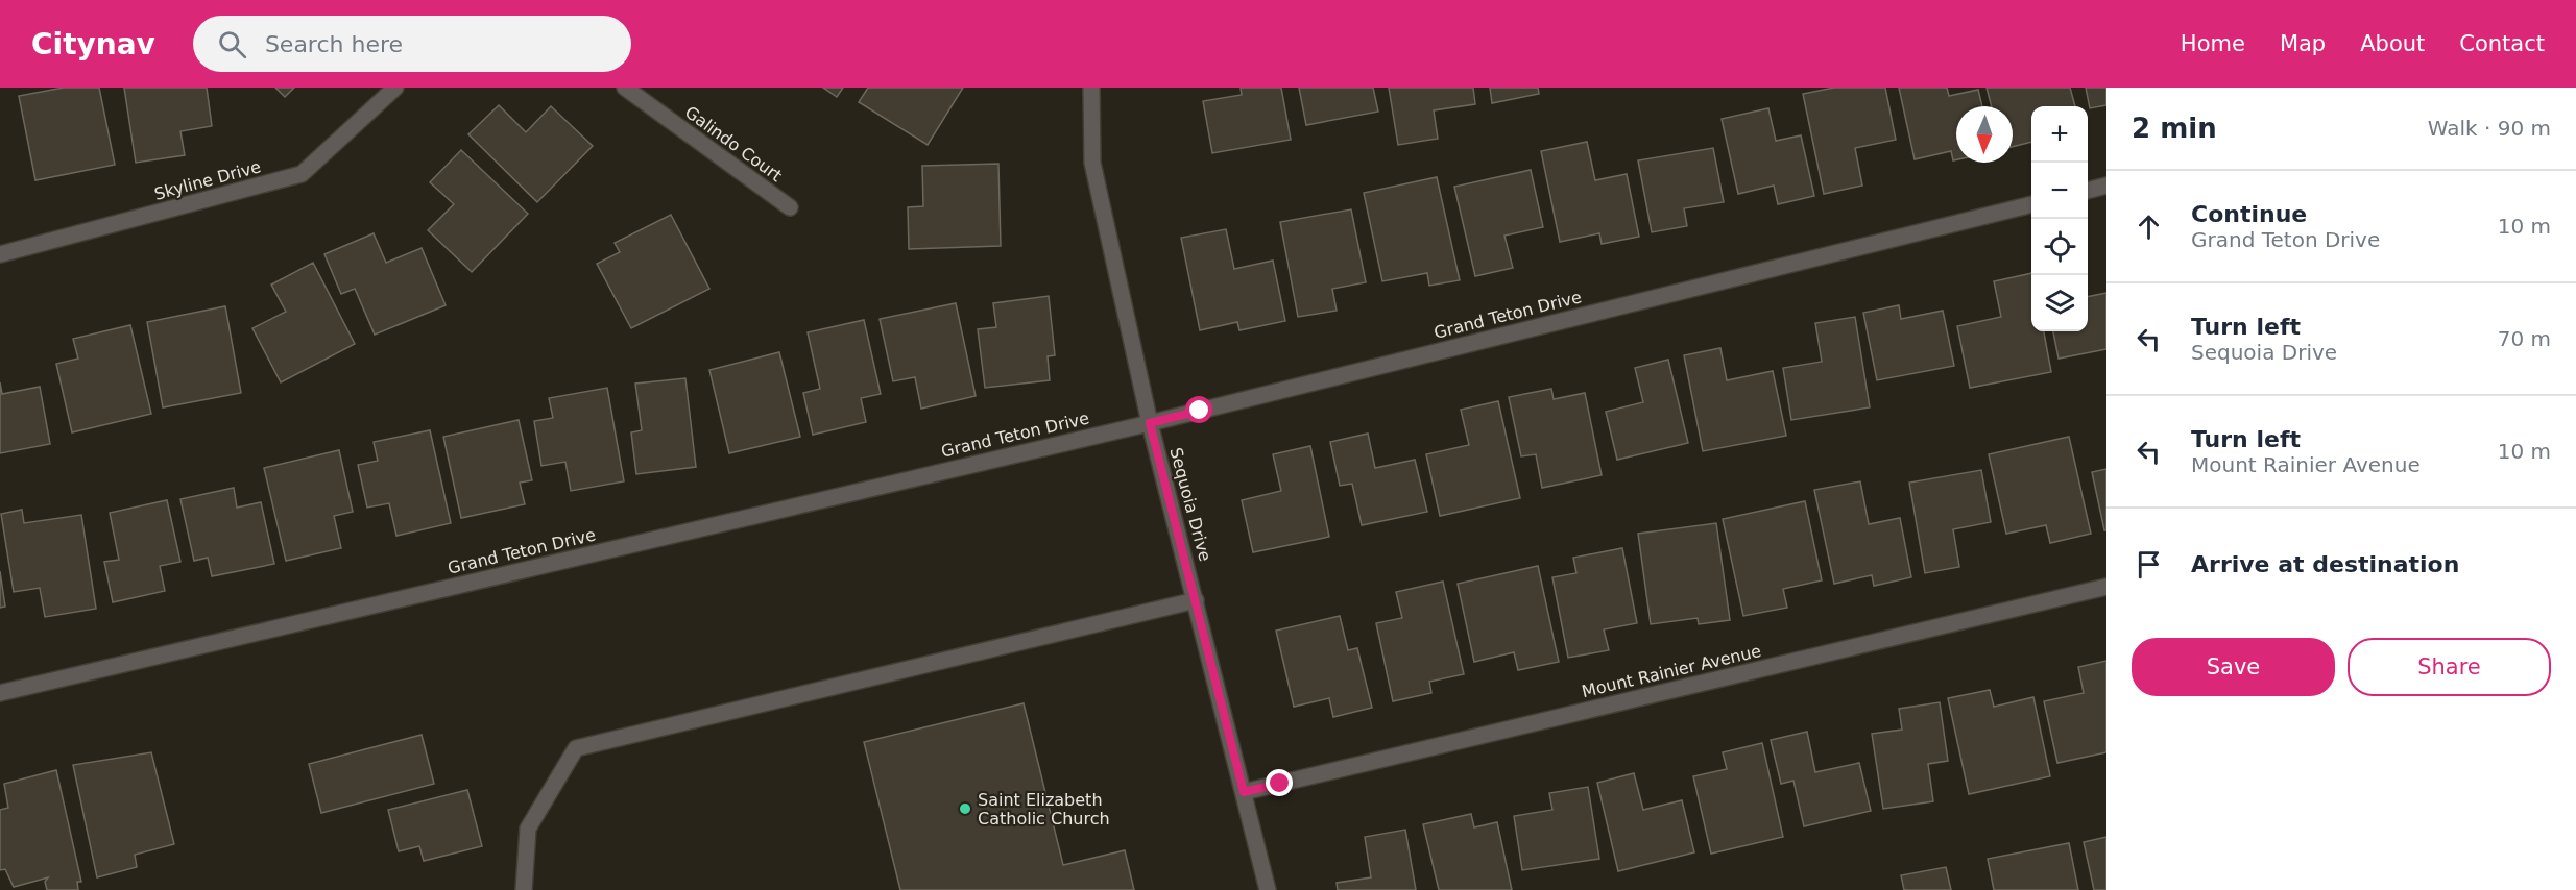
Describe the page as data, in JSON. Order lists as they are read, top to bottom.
{
  "streets": {
    "street": [
      "Galindo Court",
      "Skyline Drive",
      "Grand Teton Drive",
      "Sequoia Drive",
      "Mount Rainier Avenue"
    ]
  },
  "crossings": [
    ["Grand Teton Drive", "Sequoia Drive"],
    ["Sequoia Drive", "Mount Rainier Avenue"]
  ],
  "places": ["Saint Elizabeth Catholic Church"],
  "north": "bottom",
  "page": {
    "header": "Citynav",
    "search": "Search here",
    "nav": [
      "Home",
      "Map",
      "About",
      "Contact"
    ],
    "heading": ["2 min", "Walk · 90 m"],
    "map_buttons": ["+", "−"],
    "list": [
      ["Continue", "Grand Teton Drive", "10 m"],
      ["Turn left", "Sequoia Drive", "70 m"],
      ["Turn left", "Mount Rainier Avenue", "10 m"],
      "Arrive at destination"
    ],
    "buttons": ["Save", "Share"]
  }
}
